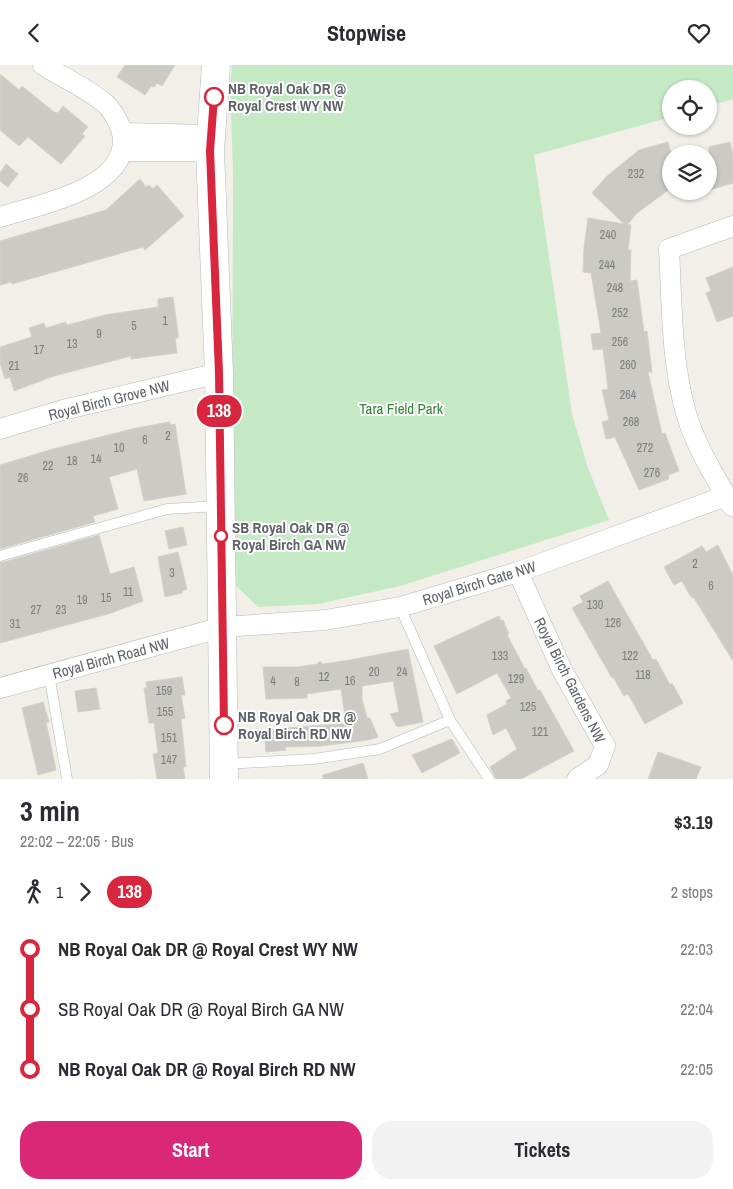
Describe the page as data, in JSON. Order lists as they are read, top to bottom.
{
  "streets": {
    "street": [
      "Royal Birch Grove NW",
      "Royal Birch Gate NW",
      "Royal Birch Road NW",
      "Royal Birch Gardens NW"
    ]
  },
  "crossings": [
    ["Royal Birch Gate NW", "Royal Birch Road NW"],
    ["Royal Birch Gate NW", "Royal Birch Gardens NW"]
  ],
  "parks": ["Tara Field Park"],
  "places": ["NB Royal Oak DR @ Royal Crest WY NW", "SB Royal Oak DR @ Royal Birch GA NW", "NB Royal Oak DR @ Royal Birch RD NW"],
  "lines": ["bus line 138"],
  "house_numbers": [
    "232",
    "240",
    "244",
    "248",
    "252",
    "1",
    "5",
    "9",
    "256",
    "13",
    "17",
    "260",
    "21",
    "264",
    "268",
    "2",
    "6",
    "10",
    "272",
    "14",
    "18",
    "22",
    "276",
    "26",
    "2",
    "3",
    "6",
    "11",
    "15",
    "19",
    "130",
    "27",
    "23",
    "126",
    "31",
    "133",
    "122",
    "20",
    "24",
    "118",
    "12",
    "129",
    "4",
    "16",
    "8",
    "159",
    "125",
    "155",
    "121",
    "151",
    "147"
  ],
  "page": {
    "header": "Stopwise",
    "on_map": "138",
    "heading": ["3 min", "22:02 – 22:05 · Bus", "$3.19"],
    "legs": ["1", "138", "2 stops"],
    "list": [
      {
        "name": "NB Royal Oak DR @ Royal Crest WY NW",
        "value": "22:03"
      },
      {
        "name": "SB Royal Oak DR @ Royal Birch GA NW",
        "value": "22:04"
      },
      {
        "name": "NB Royal Oak DR @ Royal Birch RD NW",
        "value": "22:05"
      }
    ],
    "buttons": ["Start", "Tickets"]
  }
}
